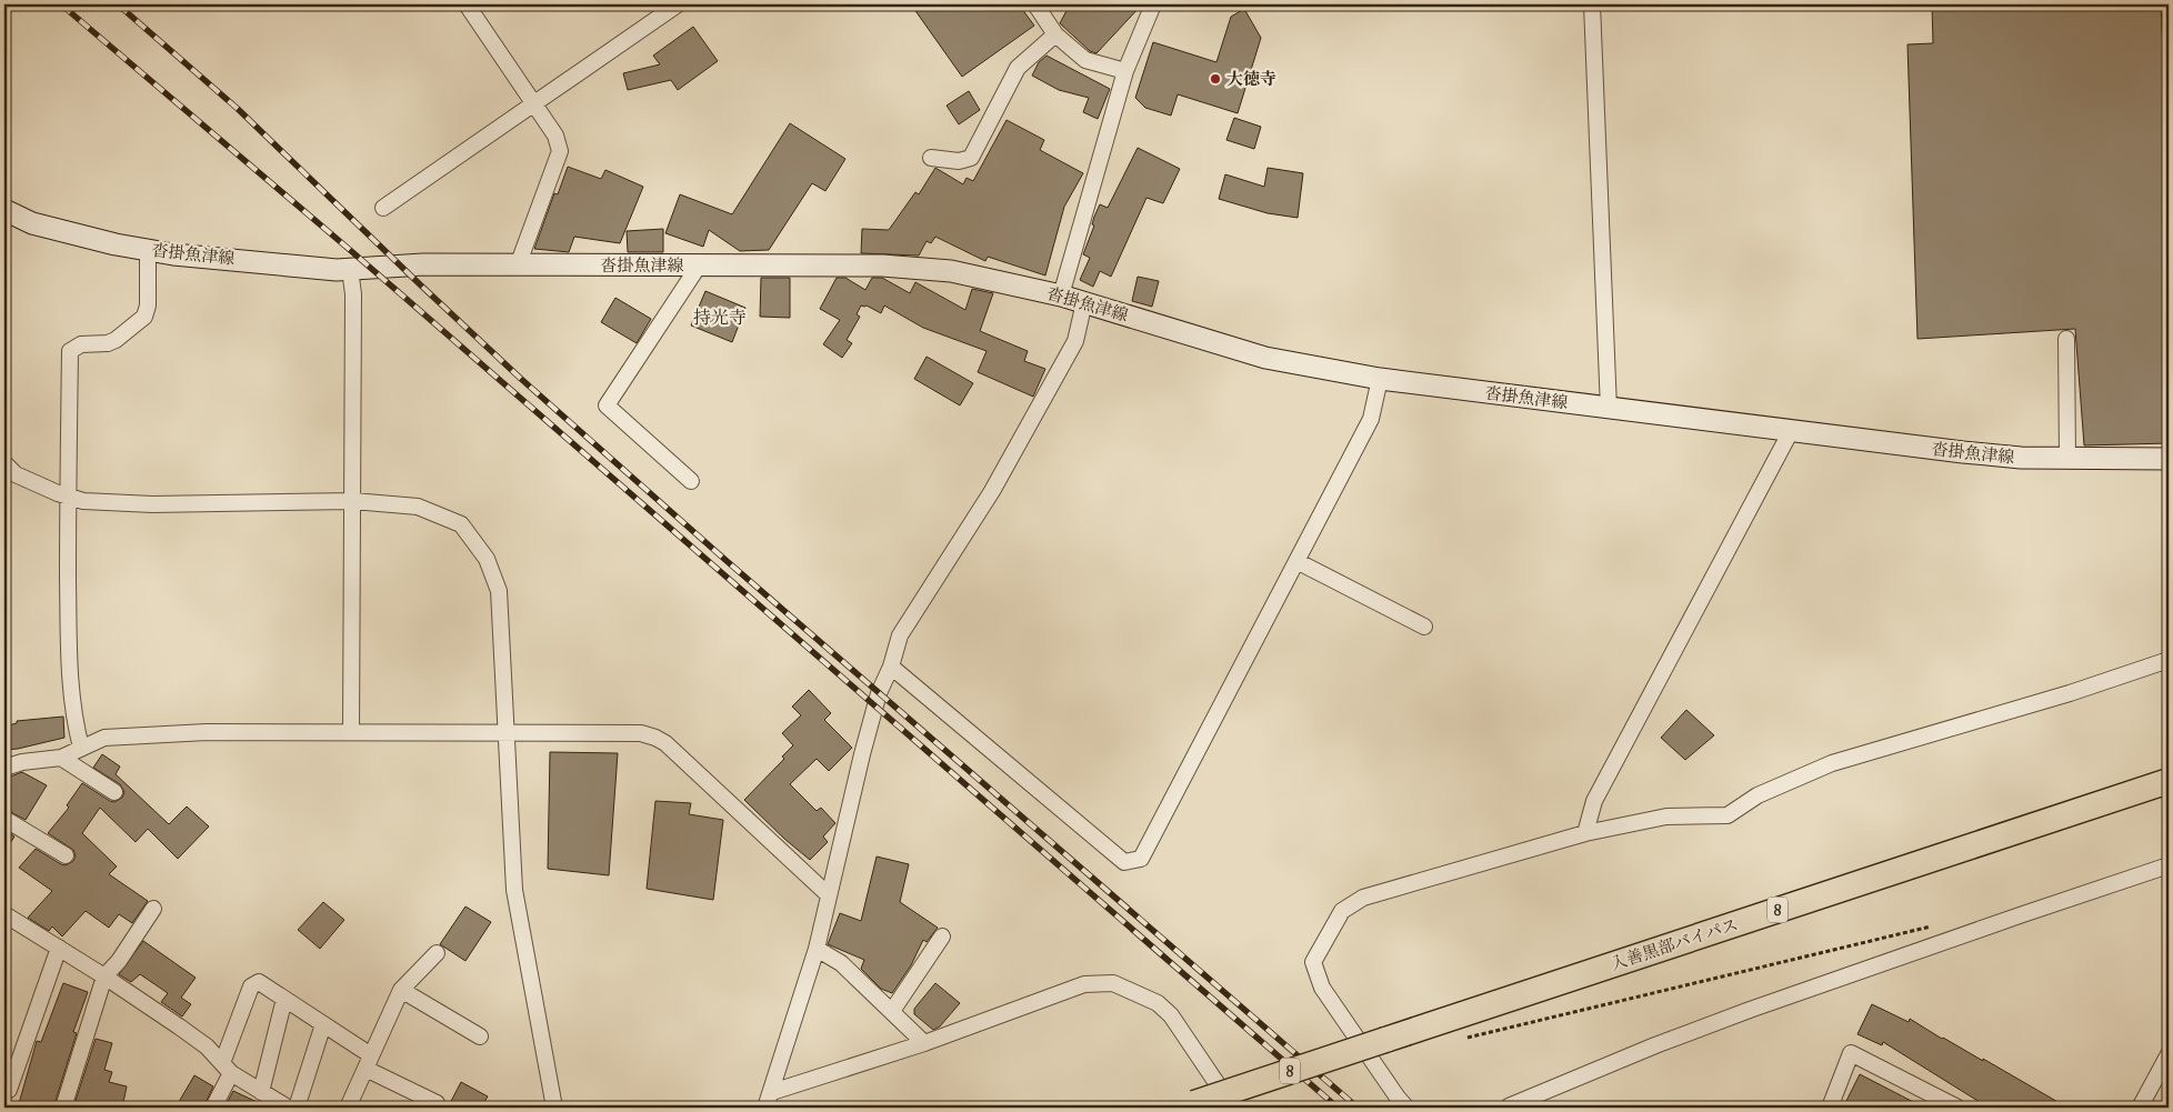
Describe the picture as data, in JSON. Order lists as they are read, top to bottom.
{
  "streets": {
    "highway": ["8", "入善黒部バイパス"],
    "main road": ["沓掛魚津線"]
  },
  "districts": ["持光寺"],
  "places": ["大徳寺"]
}
